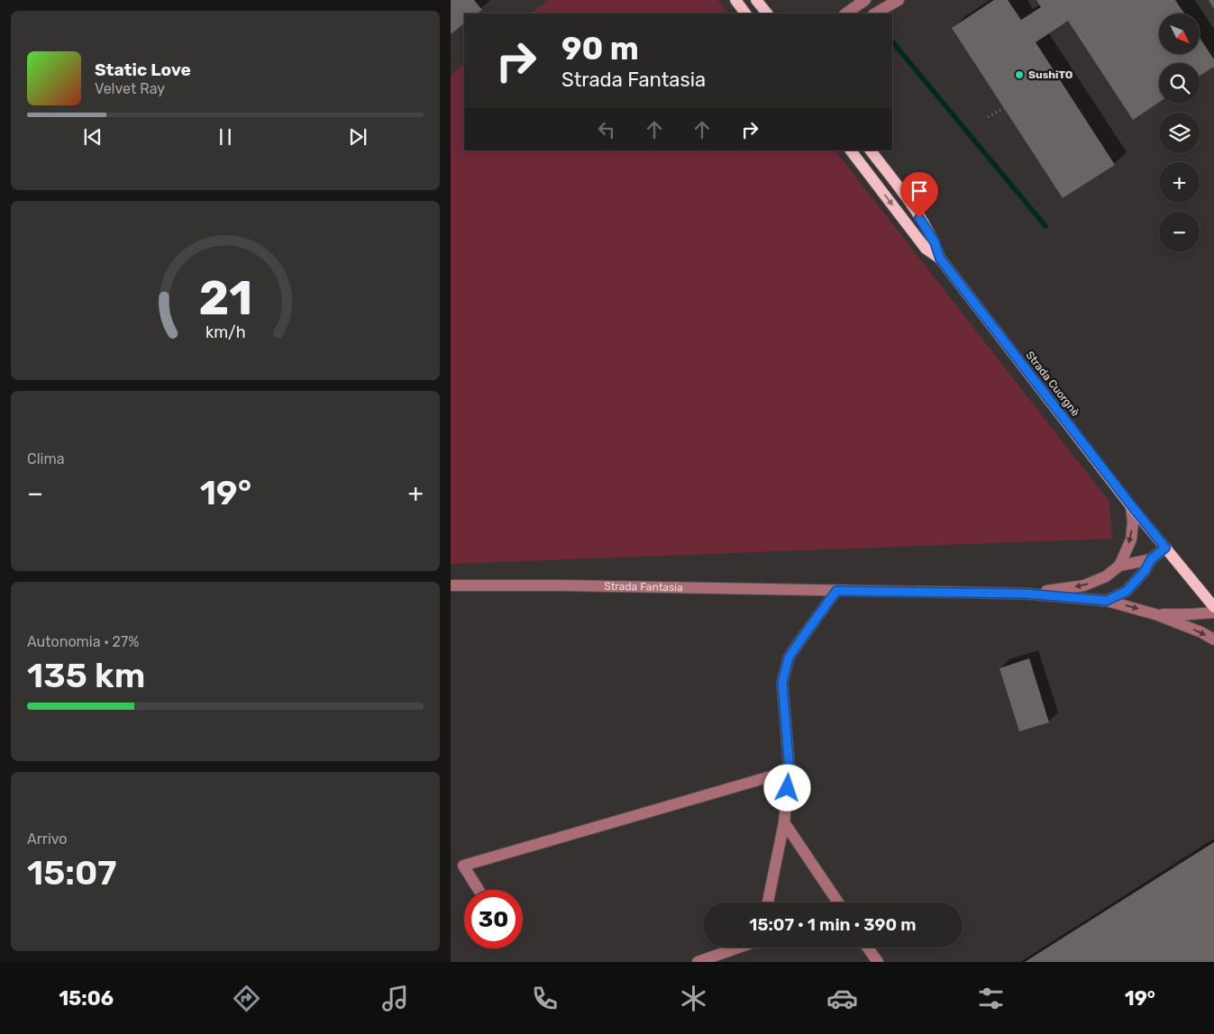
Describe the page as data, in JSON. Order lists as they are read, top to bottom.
{
  "streets": {
    "main road": ["Strada Cuorgnè"],
    "street": ["Strada Fantasia"]
  },
  "crossings": [
    ["Strada Cuorgnè", "Strada Fantasia"]
  ],
  "places": ["SushiTO"],
  "north": "bottom right",
  "page": {
    "map_buttons": ["+", "−"],
    "turn": ["90 m", "Strada Fantasia"],
    "song": ["Static Love", "Velvet Ray"],
    "tile": [
      "Clima",
      ["Autonomia · 27%", "135 km"],
      ["Arrivo", "15:07"]
    ],
    "heat": ["−", "19°", "+"],
    "limit": "30",
    "trip": "15:07 · 1 min · 390 m",
    "tabs": ["15:06", "19°"],
    "gauge": ["21", "km/h"]
  }
}
